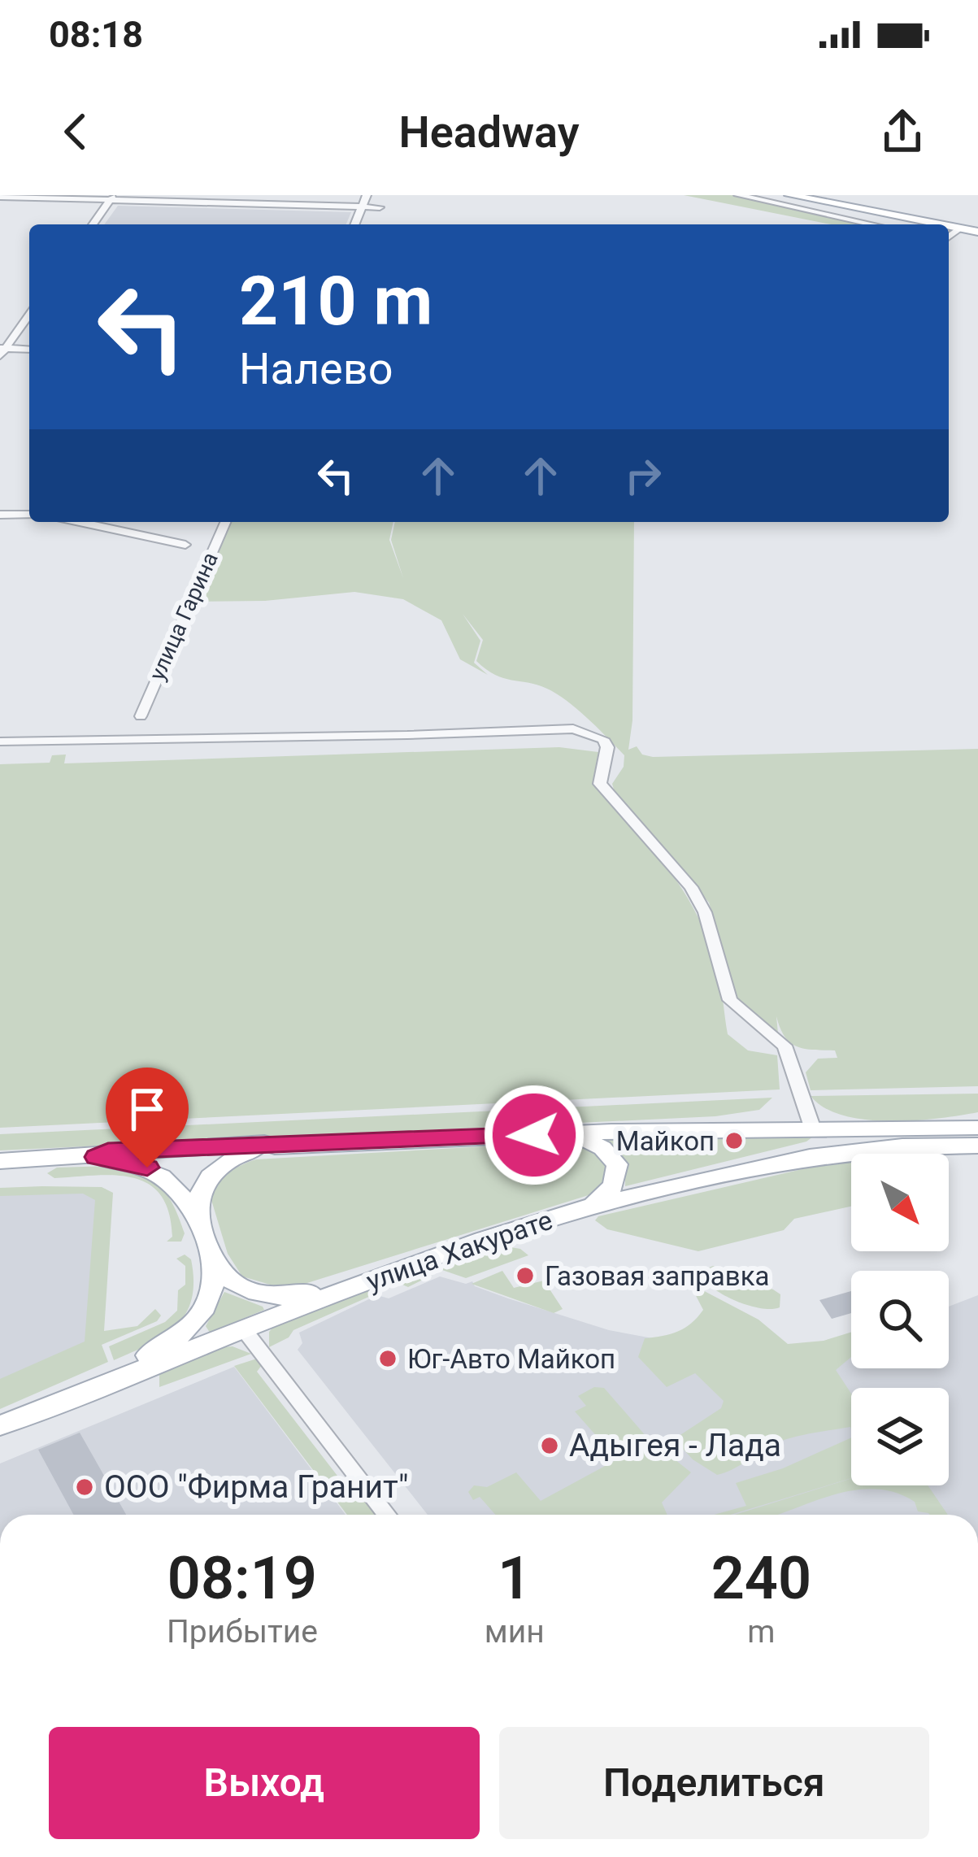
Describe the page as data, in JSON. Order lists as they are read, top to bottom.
{
  "streets": {
    "main road": ["улица Хакурате"],
    "street": ["улица Гарина"]
  },
  "places": [
    "Майкоп",
    "Газовая заправка",
    "Юг-Авто Майкоп",
    "Адыгея - Лада",
    "ООО \"Фирма Гранит\""
  ],
  "north": "bottom right",
  "page": {
    "status": "08:18",
    "header": "Headway",
    "turn": ["210 m", "Налево"],
    "eta": [
      "08:19",
      "Прибытие",
      "1",
      "мин",
      "240",
      "m"
    ],
    "buttons": ["Выход", "Поделиться"]
  }
}
